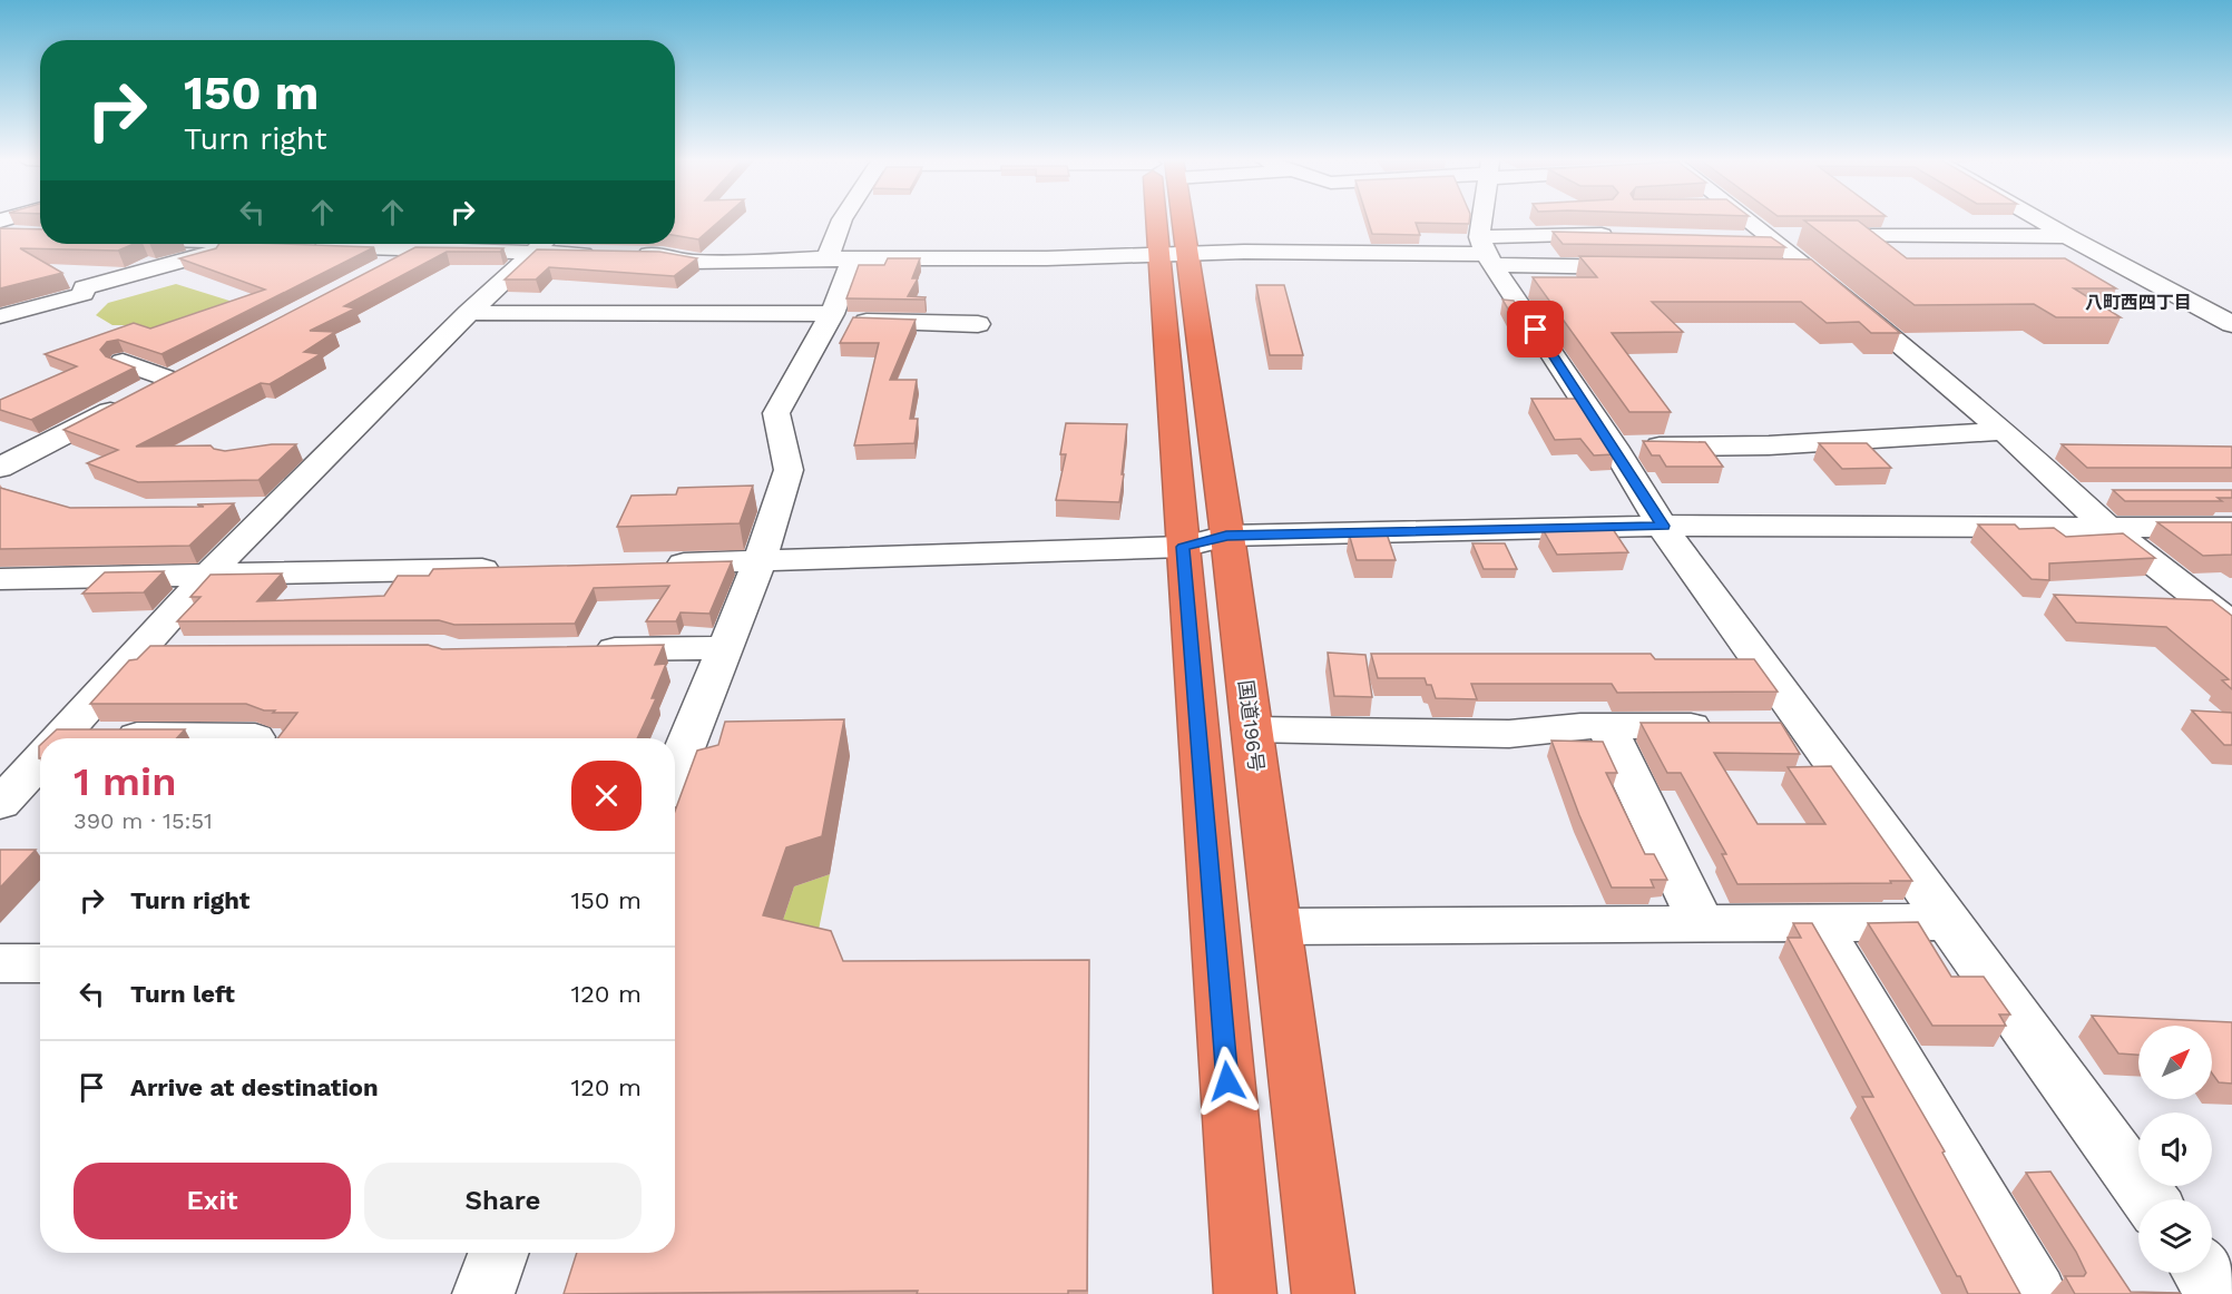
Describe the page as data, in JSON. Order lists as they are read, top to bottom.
{
  "streets": {
    "highway": ["国道196号"]
  },
  "districts": ["八町西四丁目"],
  "north": "top right",
  "page": {
    "turn": ["150 m", "Turn right"],
    "heading": ["1 min", "390 m · 15:51"],
    "list": [
      {
        "name": "Turn right",
        "value": "150 m"
      },
      {
        "name": "Turn left",
        "value": "120 m"
      },
      {
        "name": "Arrive at destination",
        "value": "120 m"
      }
    ],
    "buttons": ["Exit", "Share"]
  }
}
